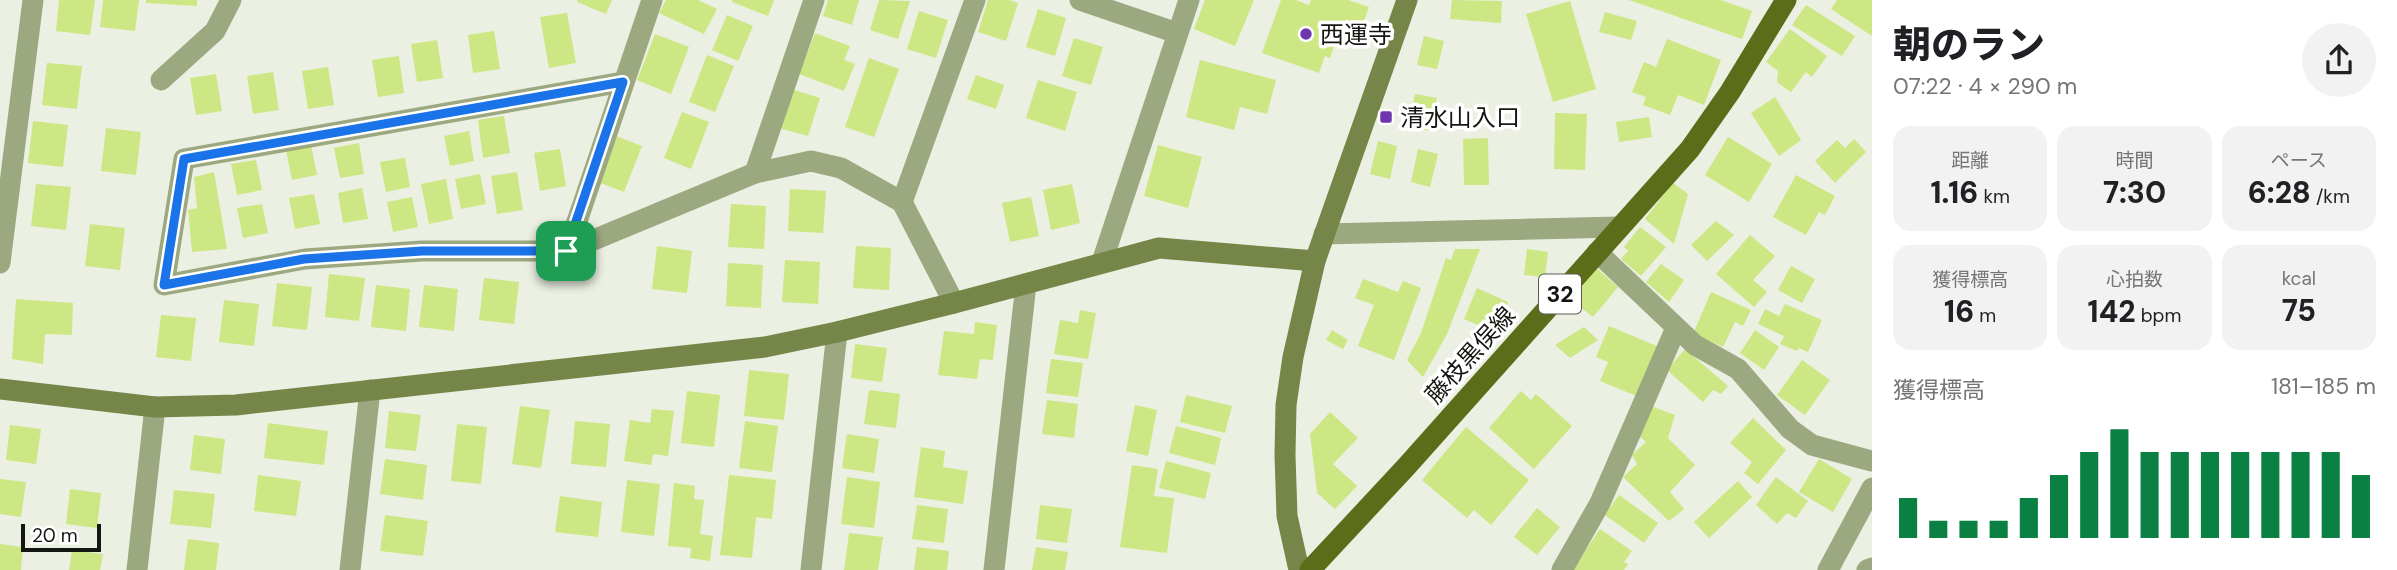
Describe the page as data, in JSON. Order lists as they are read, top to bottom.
{
  "streets": {
    "main road": ["32", "藤枝黒俣線"]
  },
  "places": {
    "other": ["西運寺"],
    "transit": ["清水山入口"]
  },
  "scale_bar": "20 m",
  "page": {
    "heading": ["朝のラン", "07:22 · 4 × 290 m"],
    "stats": [
      ["距離", "1.16 km"],
      ["時間", "7:30"],
      ["ペース", "6:28 /km"],
      ["獲得標高", "16 m"],
      ["心拍数", "142 bpm"],
      ["kcal", "75"]
    ],
    "chart": ["獲得標高", "181–185 m"],
    "scale": "20 m"
  }
}
